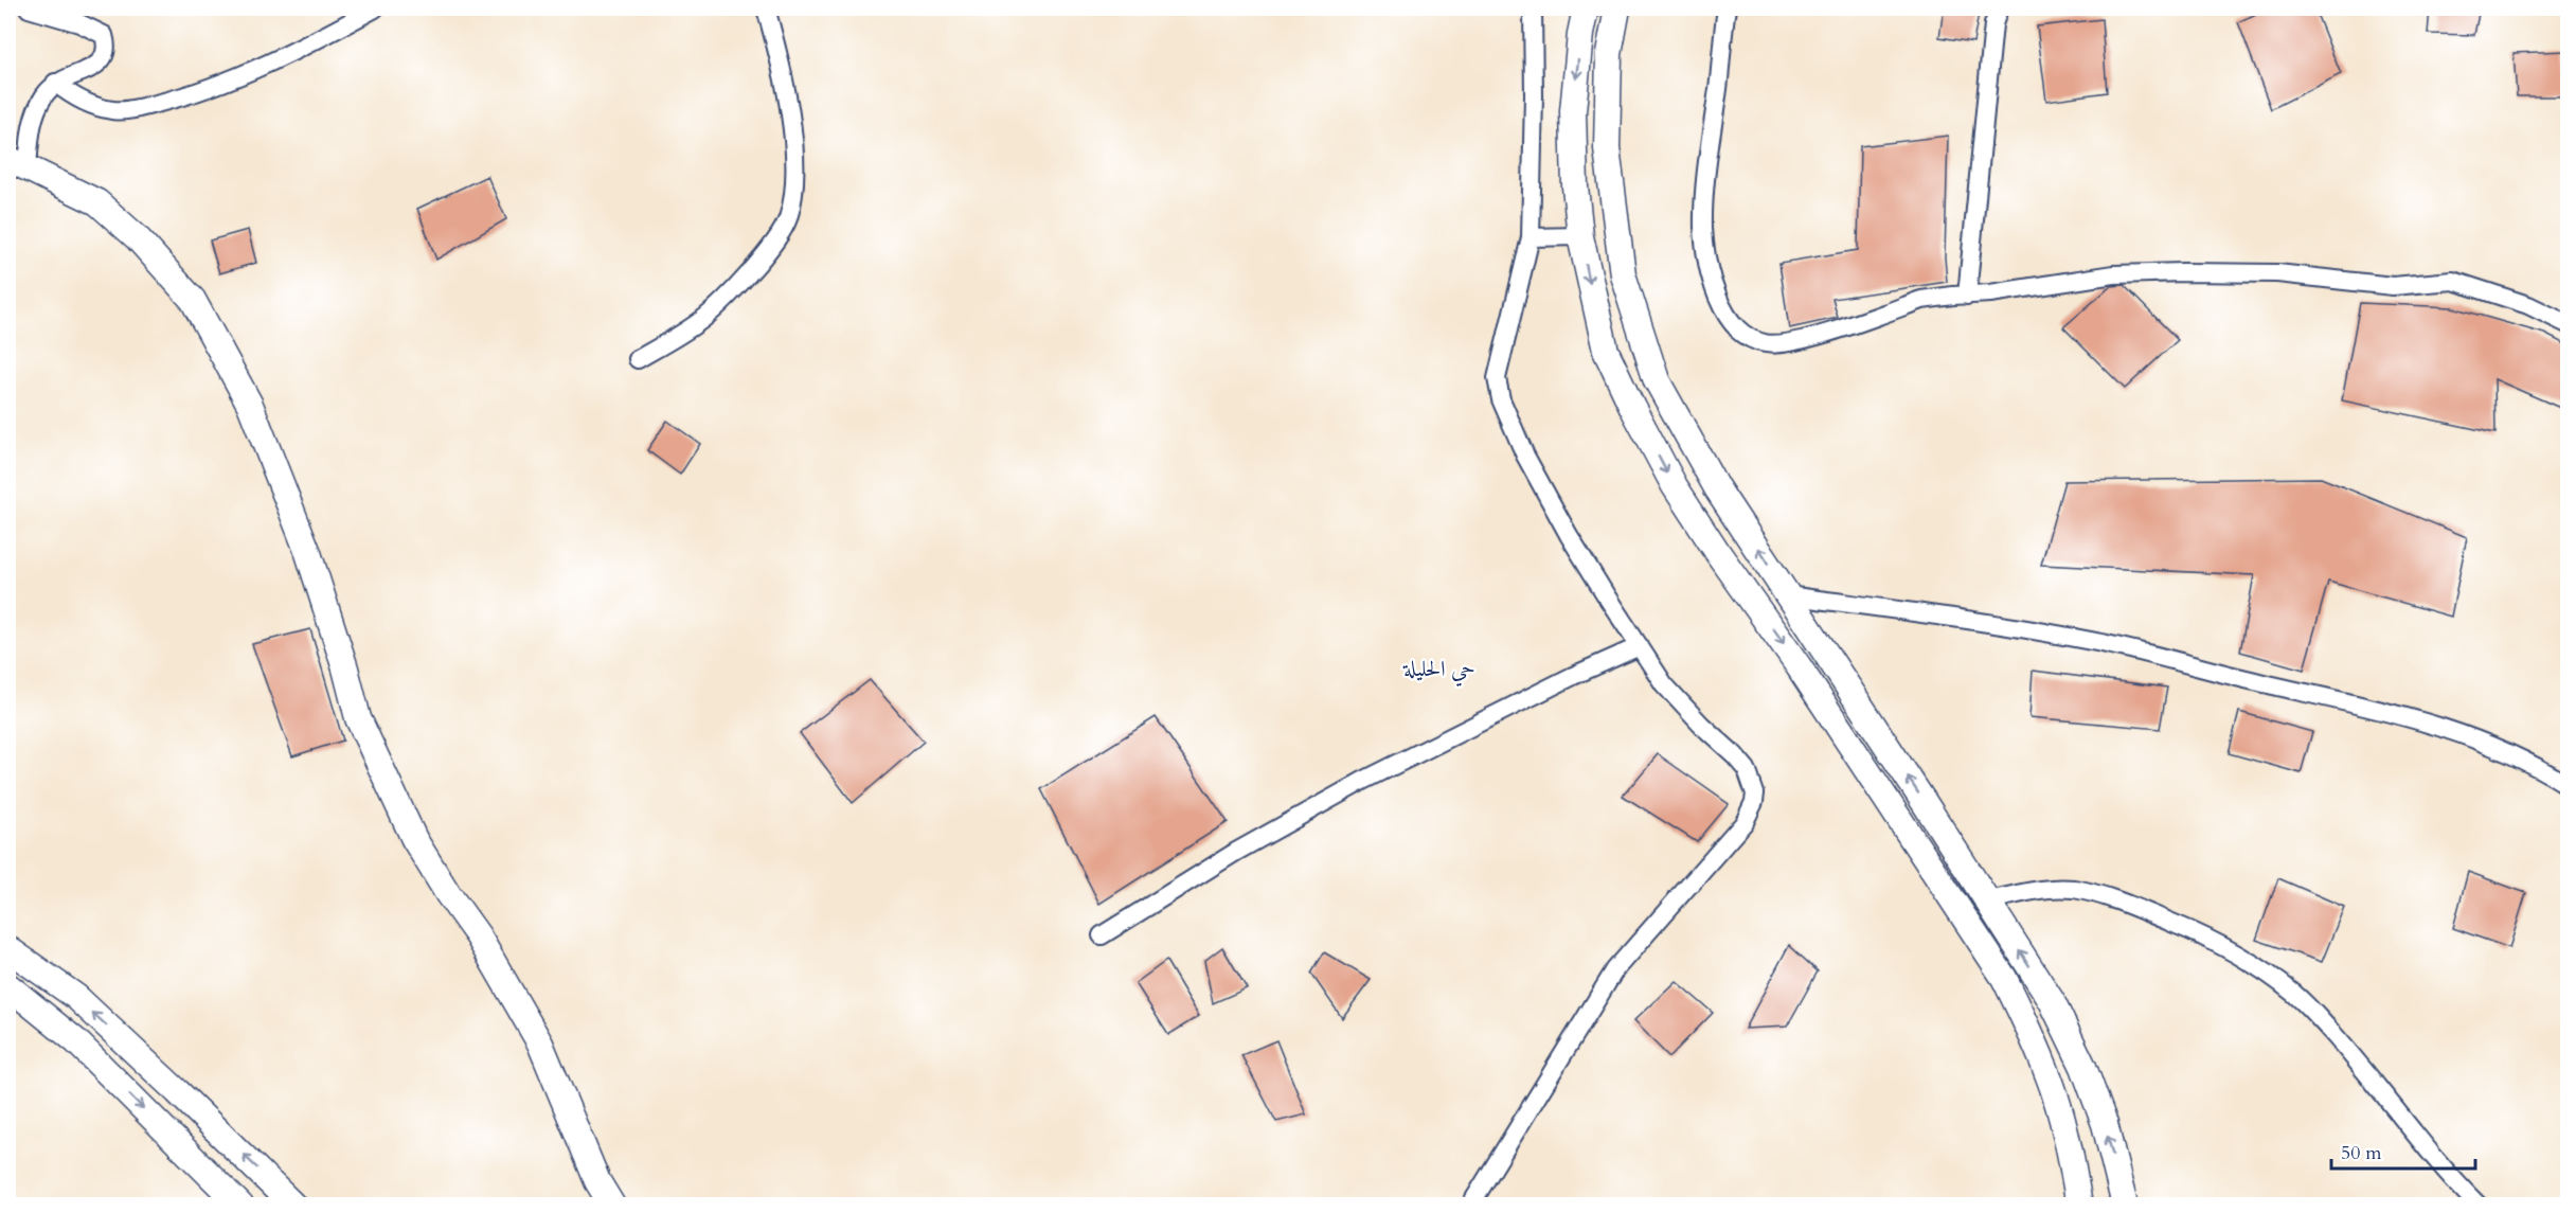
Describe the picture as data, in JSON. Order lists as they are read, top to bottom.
{
  "districts": ["حي الحليلة"],
  "scale_bar": "50 m"
}
